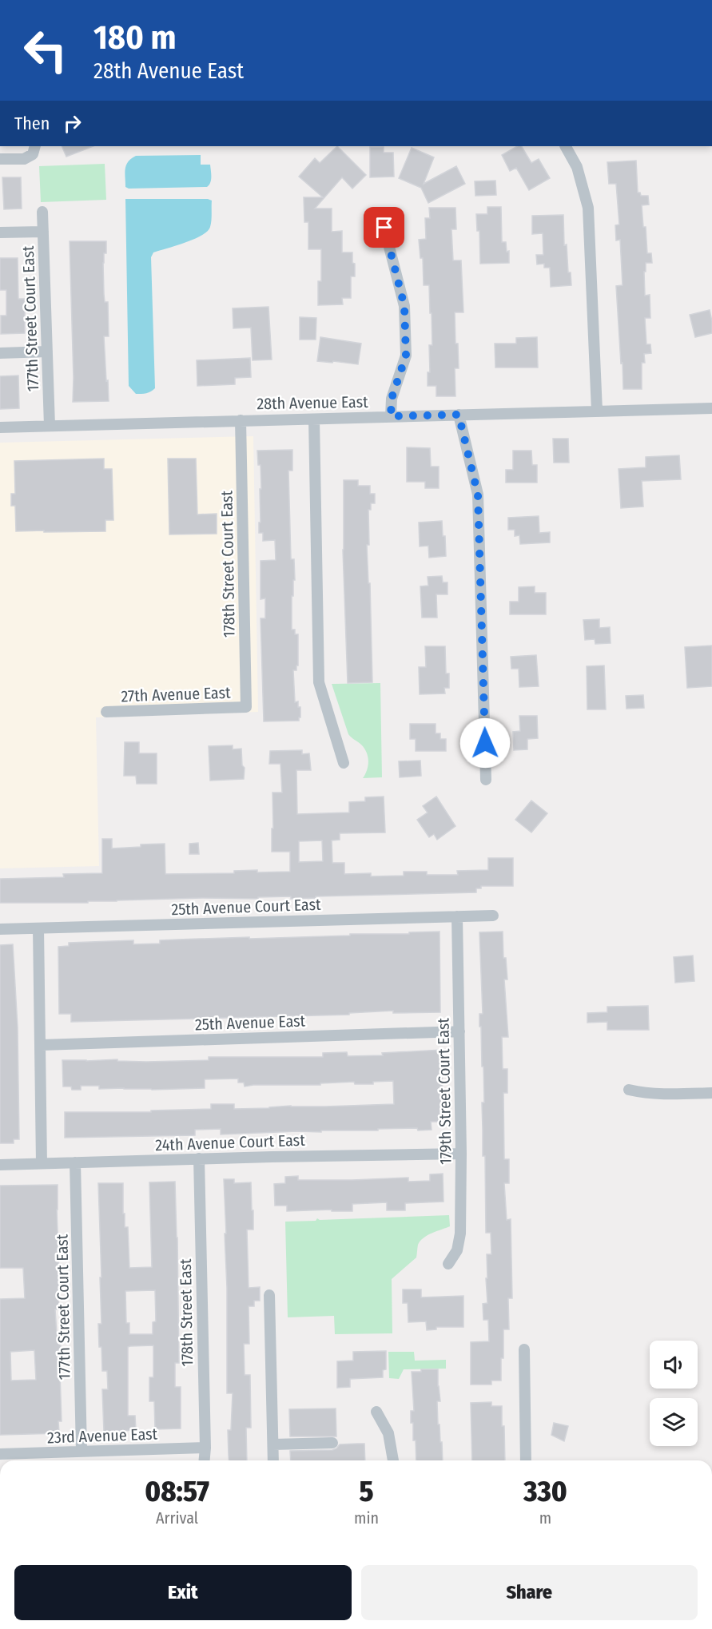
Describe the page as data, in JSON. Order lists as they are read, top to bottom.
{
  "streets": {
    "street": [
      "177th Street Court East",
      "28th Avenue East",
      "178th Street Court East",
      "27th Avenue East",
      "25th Avenue Court East",
      "25th Avenue East",
      "179th Street Court East",
      "24th Avenue Court East",
      "178th Street East",
      "23rd Avenue East"
    ]
  },
  "crossings": [
    ["177th Street Court East", "28th Avenue East"],
    ["177th Street Court East", "24th Avenue Court East"],
    ["177th Street Court East", "23rd Avenue East"],
    ["28th Avenue East", "178th Street Court East"],
    ["178th Street Court East", "27th Avenue East"],
    ["25th Avenue Court East", "179th Street Court East"],
    ["25th Avenue East", "179th Street Court East"],
    ["179th Street Court East", "24th Avenue Court East"],
    ["24th Avenue Court East", "178th Street East"],
    ["178th Street East", "23rd Avenue East"]
  ],
  "page": {
    "turn": ["180 m", "28th Avenue East"],
    "then": "Then",
    "eta": [
      "08:57",
      "Arrival",
      "5",
      "min",
      "330",
      "m"
    ],
    "buttons": ["Exit", "Share"]
  }
}
